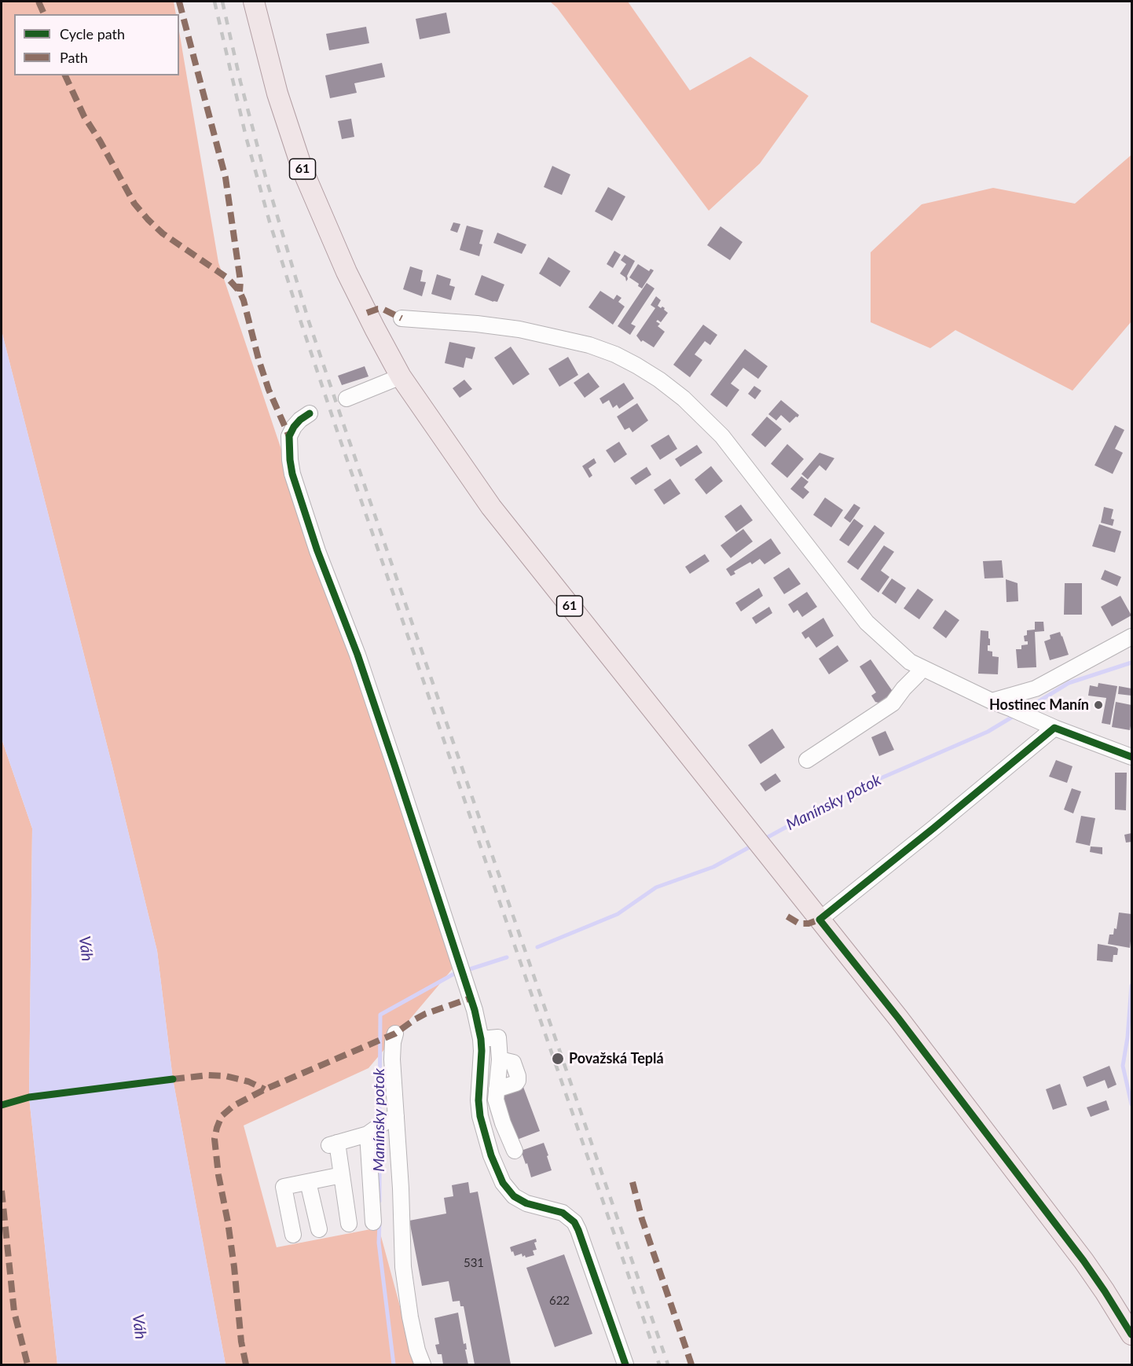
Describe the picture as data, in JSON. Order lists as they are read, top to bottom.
{
  "streets": {
    "main road": ["61"]
  },
  "water": ["Manínsky potok", "Váh"],
  "places": ["Hostinec Manín", "Považská Teplá"],
  "house_numbers": ["531", "622"],
  "legend": ["Cycle path", "Path"]
}
